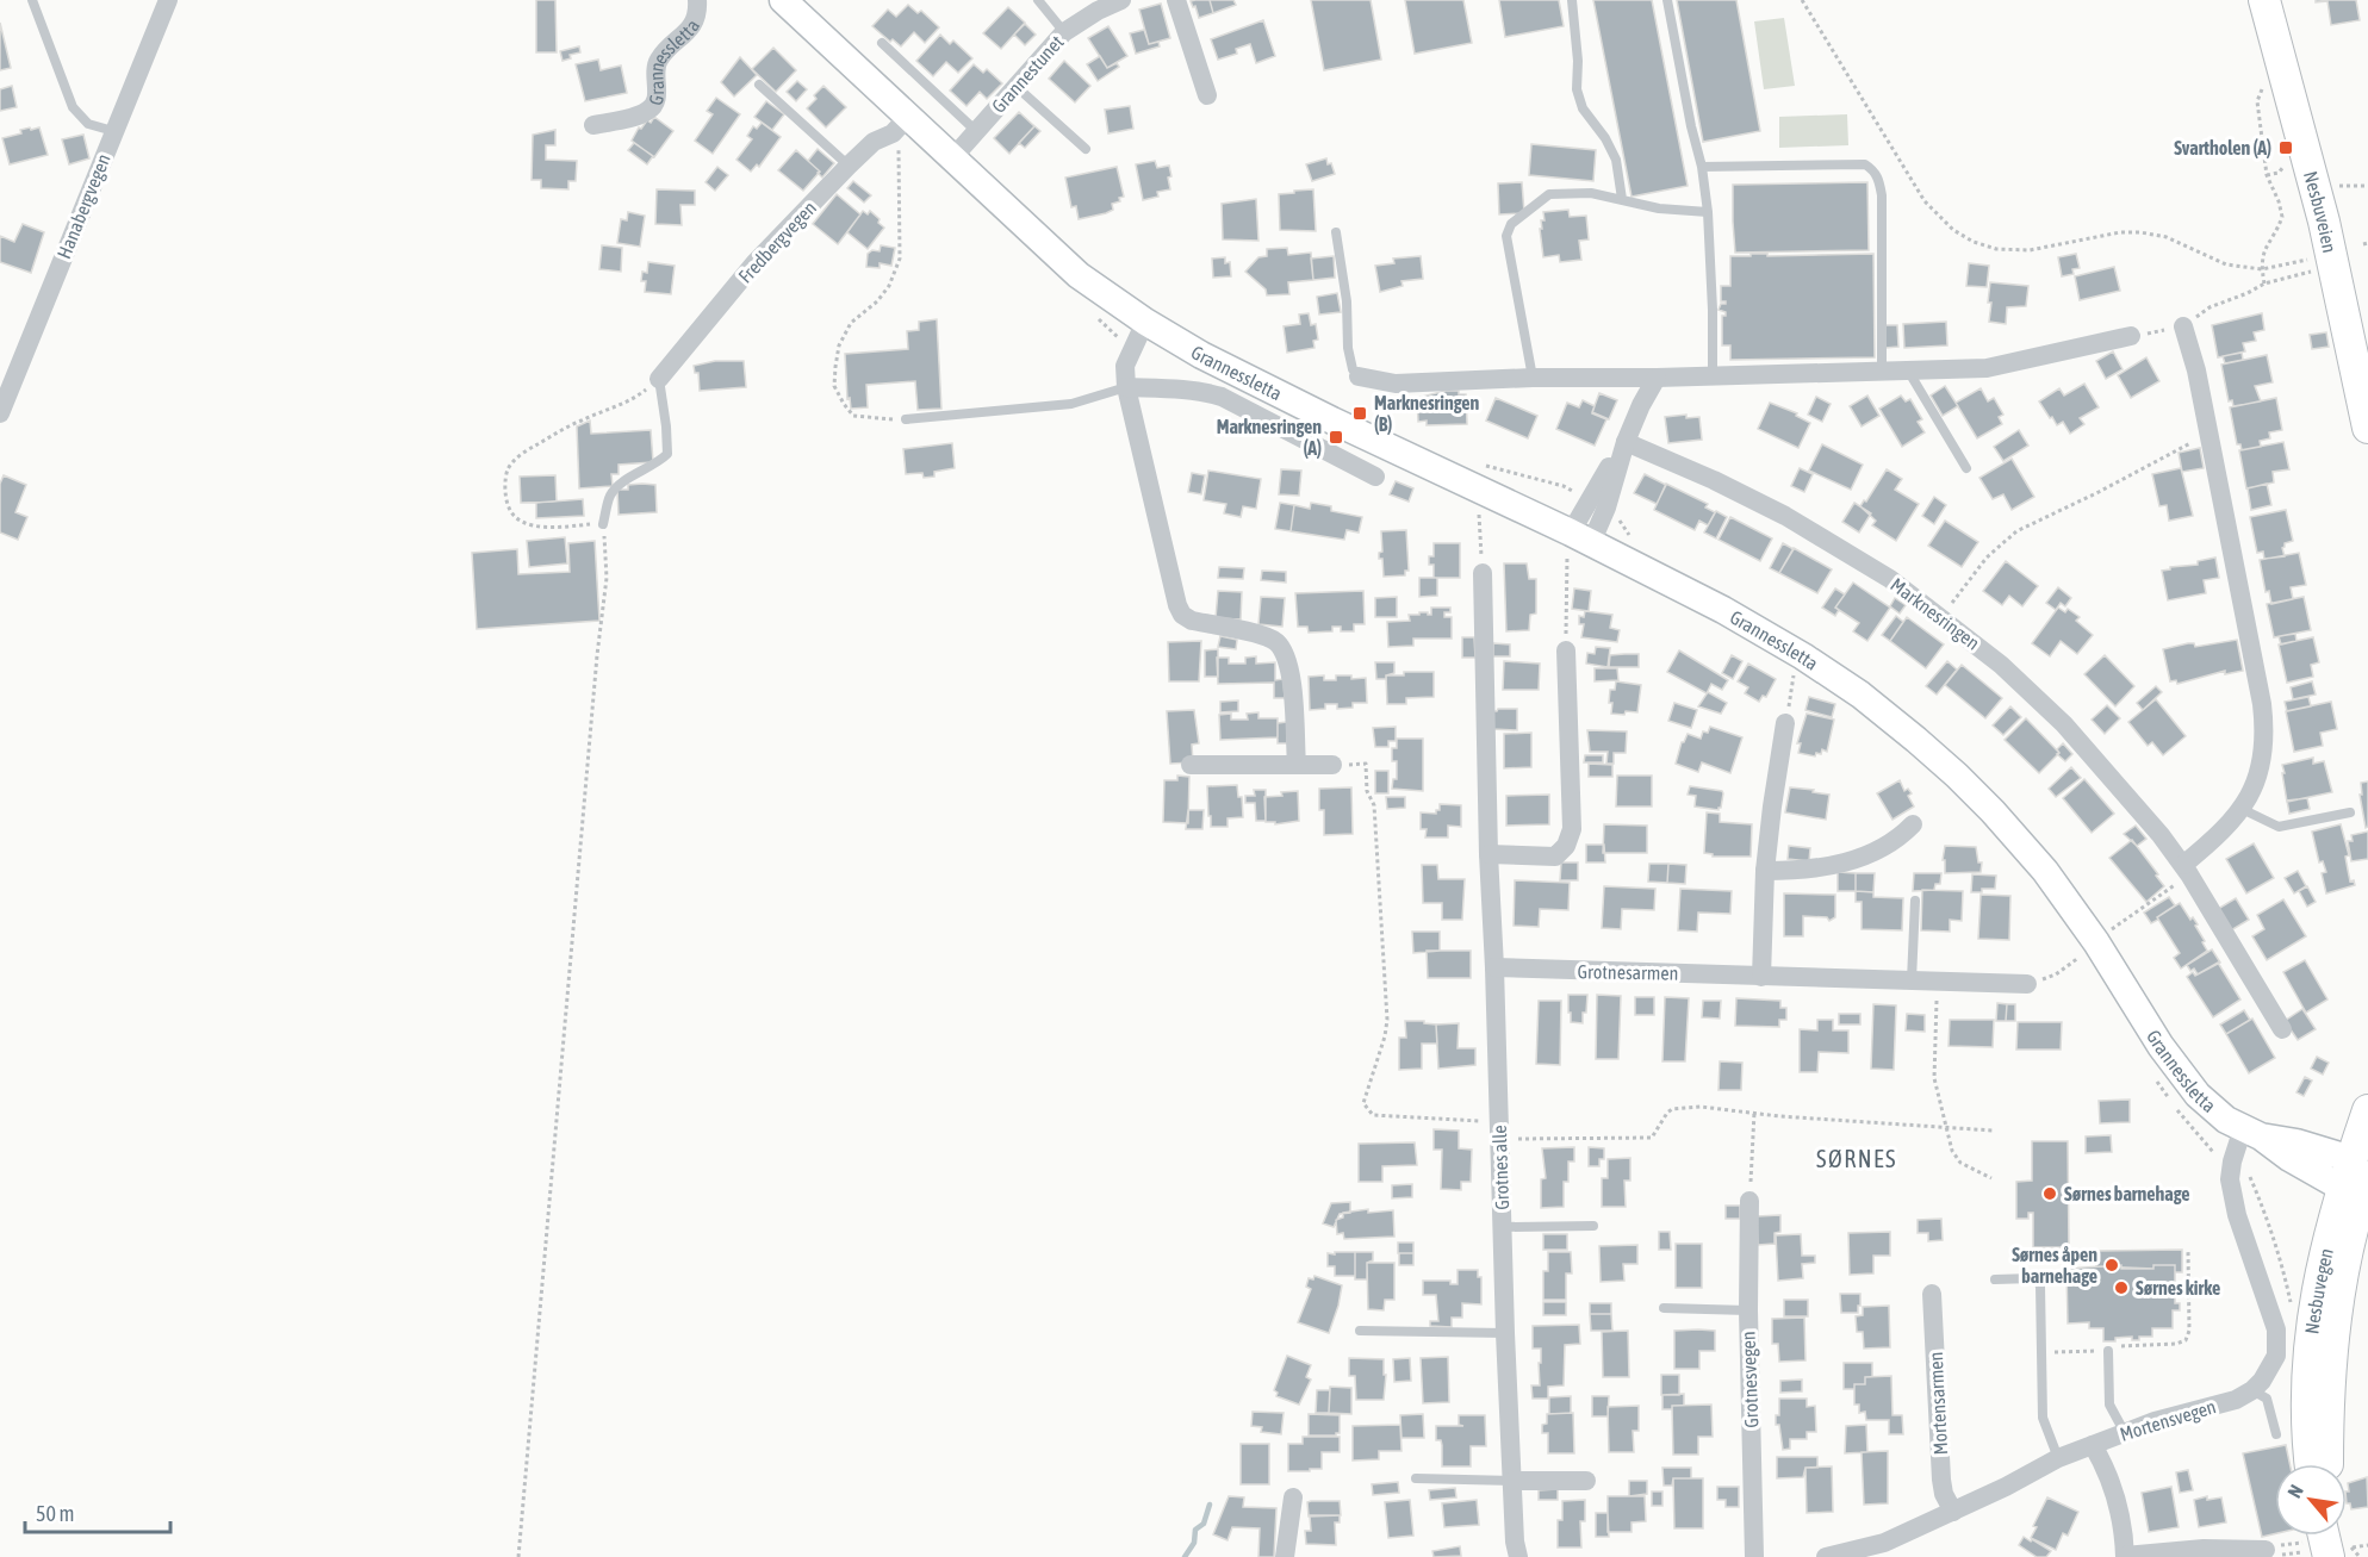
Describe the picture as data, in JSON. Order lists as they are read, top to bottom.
{
  "streets": {
    "main road": ["Grannessletta", "Nesbuveien", "Nesbuvegen"],
    "street": [
      "Grannestunet",
      "Hanabergvegen",
      "Fredbergvegen",
      "Marknesringen",
      "Grotnesarmen",
      "Grotnes alle",
      "Grotnesvegen",
      "Mortensarmen",
      "Mortensvegen"
    ]
  },
  "crossings": [
    ["Grannessletta", "Grannestunet"],
    ["Grannessletta", "Fredbergvegen"],
    ["Grannessletta", "Nesbuvegen"],
    ["Grotnesarmen", "Grotnes alle"],
    ["Mortensarmen", "Mortensvegen"]
  ],
  "districts": ["SØRNES"],
  "places": {
    "transit": ["Svartholen (A)", "Marknesringen (B)", "Marknesringen (A)"],
    "other": ["Sørnes barnehage", "Sørnes åpen barnehage", "Sørnes kirke"]
  },
  "scale_bar": "50 m",
  "north": "top left"
}
